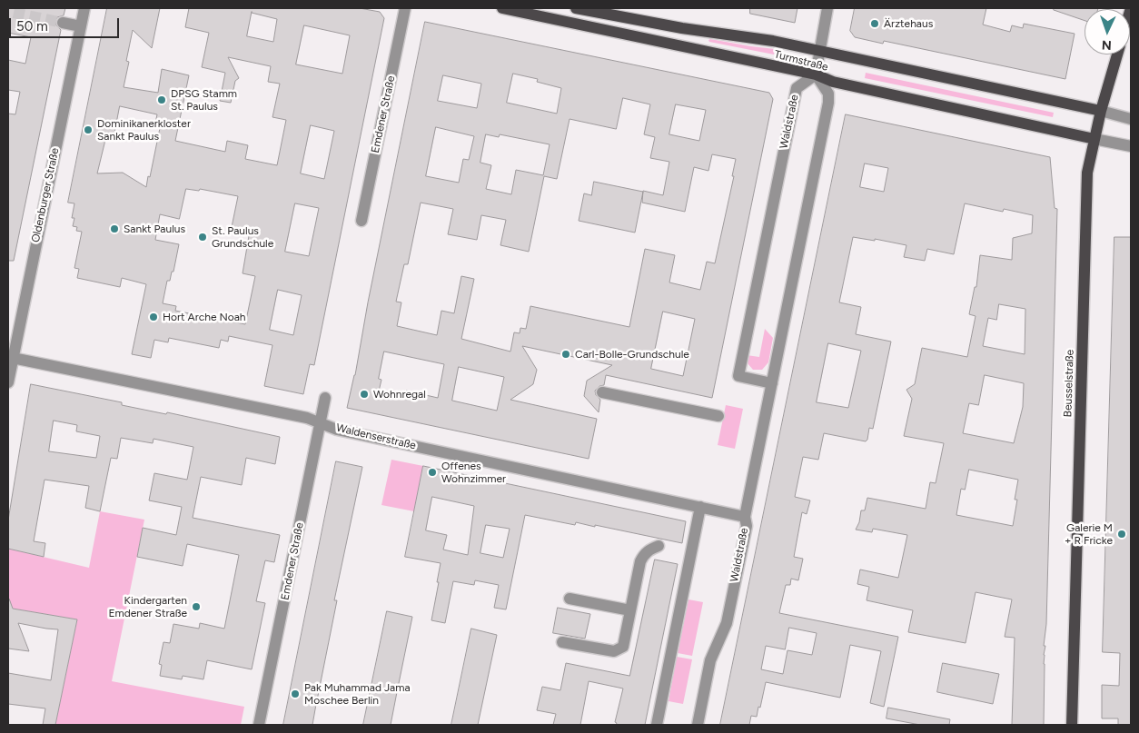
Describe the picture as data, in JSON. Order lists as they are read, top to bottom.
{
  "streets": {
    "main road": ["Turmstraße", "Beusselstraße"],
    "street": [
      "Emdener Straße",
      "Waldstraße",
      "Oldenburger Straße",
      "Waldenserstraße"
    ]
  },
  "crossings": [
    ["Turmstraße", "Waldstraße"],
    ["Turmstraße", "Beusselstraße"],
    ["Emdener Straße", "Waldenserstraße"],
    ["Waldstraße", "Waldenserstraße"],
    ["Oldenburger Straße", "Waldenserstraße"]
  ],
  "places": [
    "Ärztehaus",
    "DPSG Stamm St. Paulus",
    "Dominikanerkloster Sankt Paulus",
    "Sankt Paulus",
    "St. Paulus Grundschule",
    "Hort Arche Noah",
    "Carl-Bolle-Grundschule",
    "Wohnregal",
    "Offenes Wohnzimmer",
    "Galerie M + R Fricke",
    "Kindergarten Emdener Straße",
    "Pak Muhammad Jama Moschee Berlin"
  ],
  "scale_bar": "50 m",
  "north": "bottom"
}
